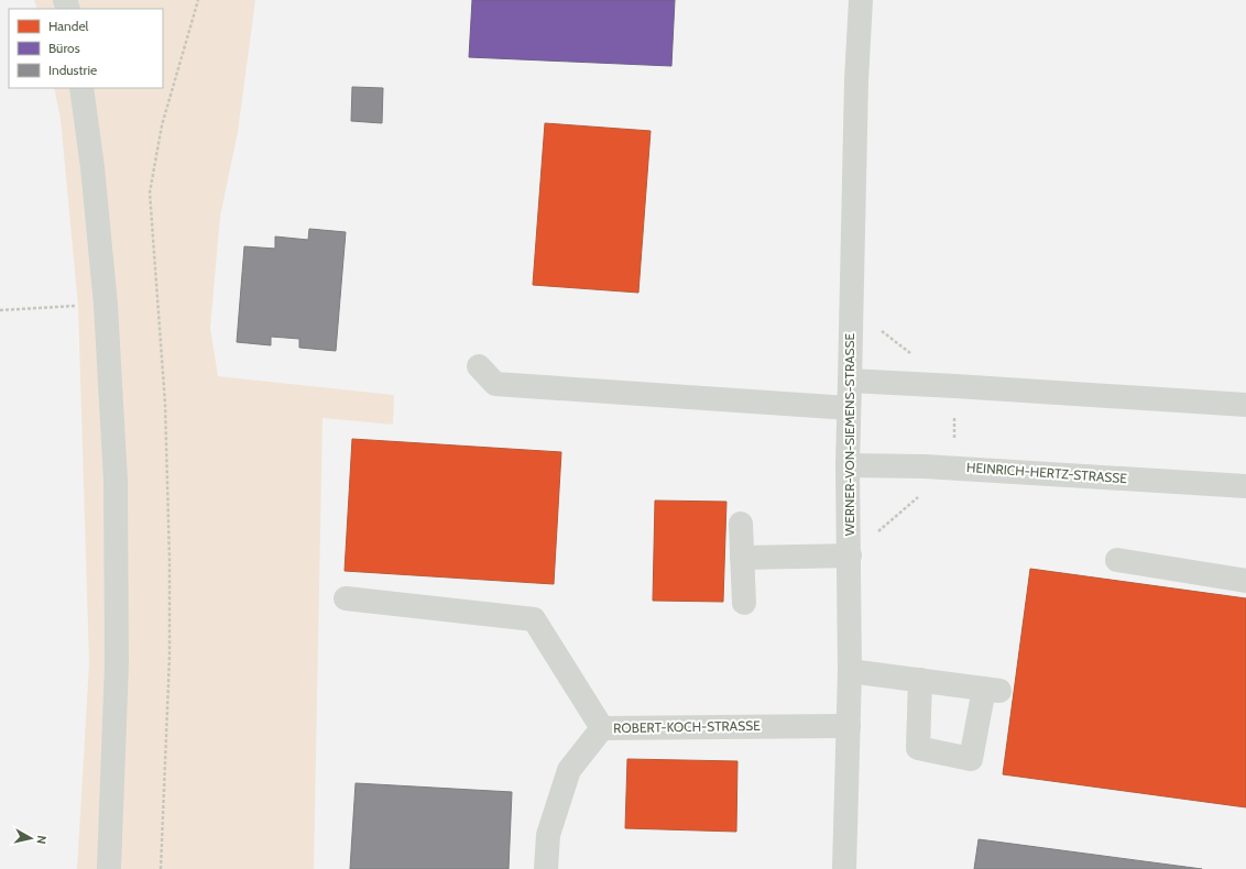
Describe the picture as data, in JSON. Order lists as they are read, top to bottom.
{
  "streets": {
    "street": ["WERNER-VON-SIEMENS-STRASSE", "HEINRICH-HERTZ-STRASSE", "ROBERT-KOCH-STRASSE"]
  },
  "crossings": [
    ["WERNER-VON-SIEMENS-STRASSE", "HEINRICH-HERTZ-STRASSE"],
    ["WERNER-VON-SIEMENS-STRASSE", "ROBERT-KOCH-STRASSE"]
  ],
  "legend": ["Handel", "Büros", "Industrie"],
  "north": "right"
}
